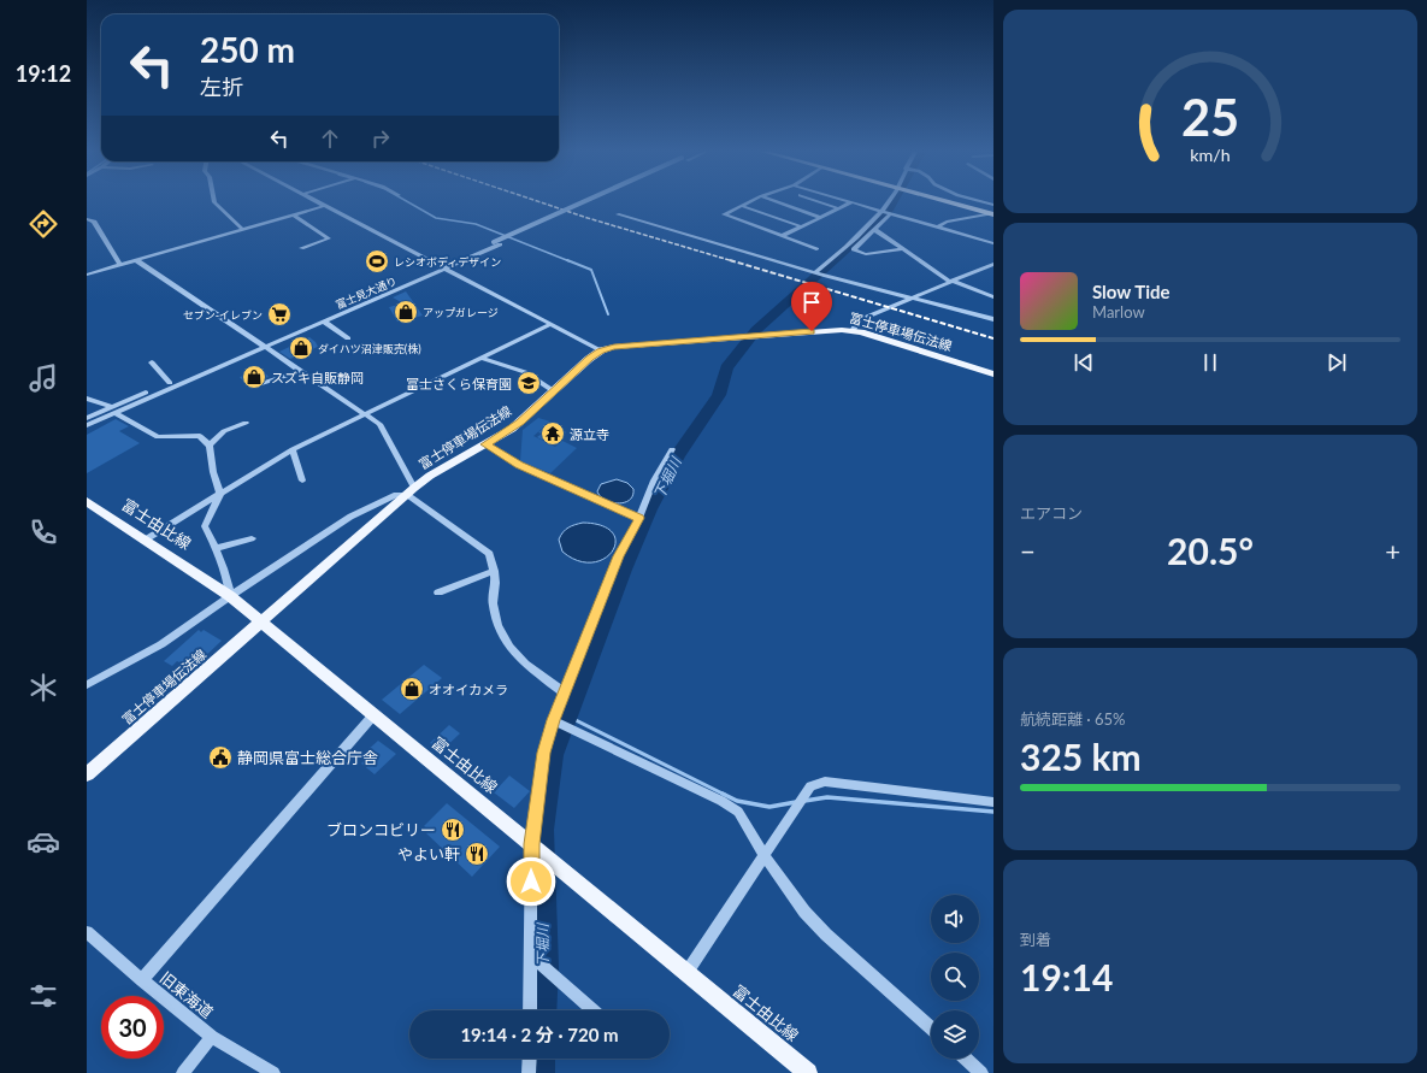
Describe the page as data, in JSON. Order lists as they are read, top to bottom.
{
  "streets": {
    "main road": ["富士停車場伝法線", "富士由比線"],
    "street": ["富士見大通り", "旧東海道"]
  },
  "crossings": [
    ["富士停車場伝法線", "富士由比線"]
  ],
  "water": ["下堀川"],
  "places": {
    "sports": ["レシオボディデザイン"],
    "shop": [
      "アップガレージ",
      "ダイハツ沼津販売(株)",
      "スズキ自販静岡",
      "オオイカメラ"
    ],
    "supermarket": ["セブン-イレブン"],
    "school or university": ["富士さくら保育園"],
    "temple": ["源立寺"],
    "public building": ["静岡県富士総合庁舎"],
    "restaurant": ["ブロンコビリー", "やよい軒"]
  },
  "page": {
    "tabs": "19:12",
    "turn": ["250 m", "左折"],
    "song": ["Slow Tide", "Marlow"],
    "tile": [
      "エアコン",
      ["航続距離 · 65%", "325 km"],
      ["到着", "19:14"]
    ],
    "heat": ["−", "20.5°", "+"],
    "limit": "30",
    "trip": "19:14 · 2 分 · 720 m",
    "gauge": ["25", "km/h"]
  }
}
